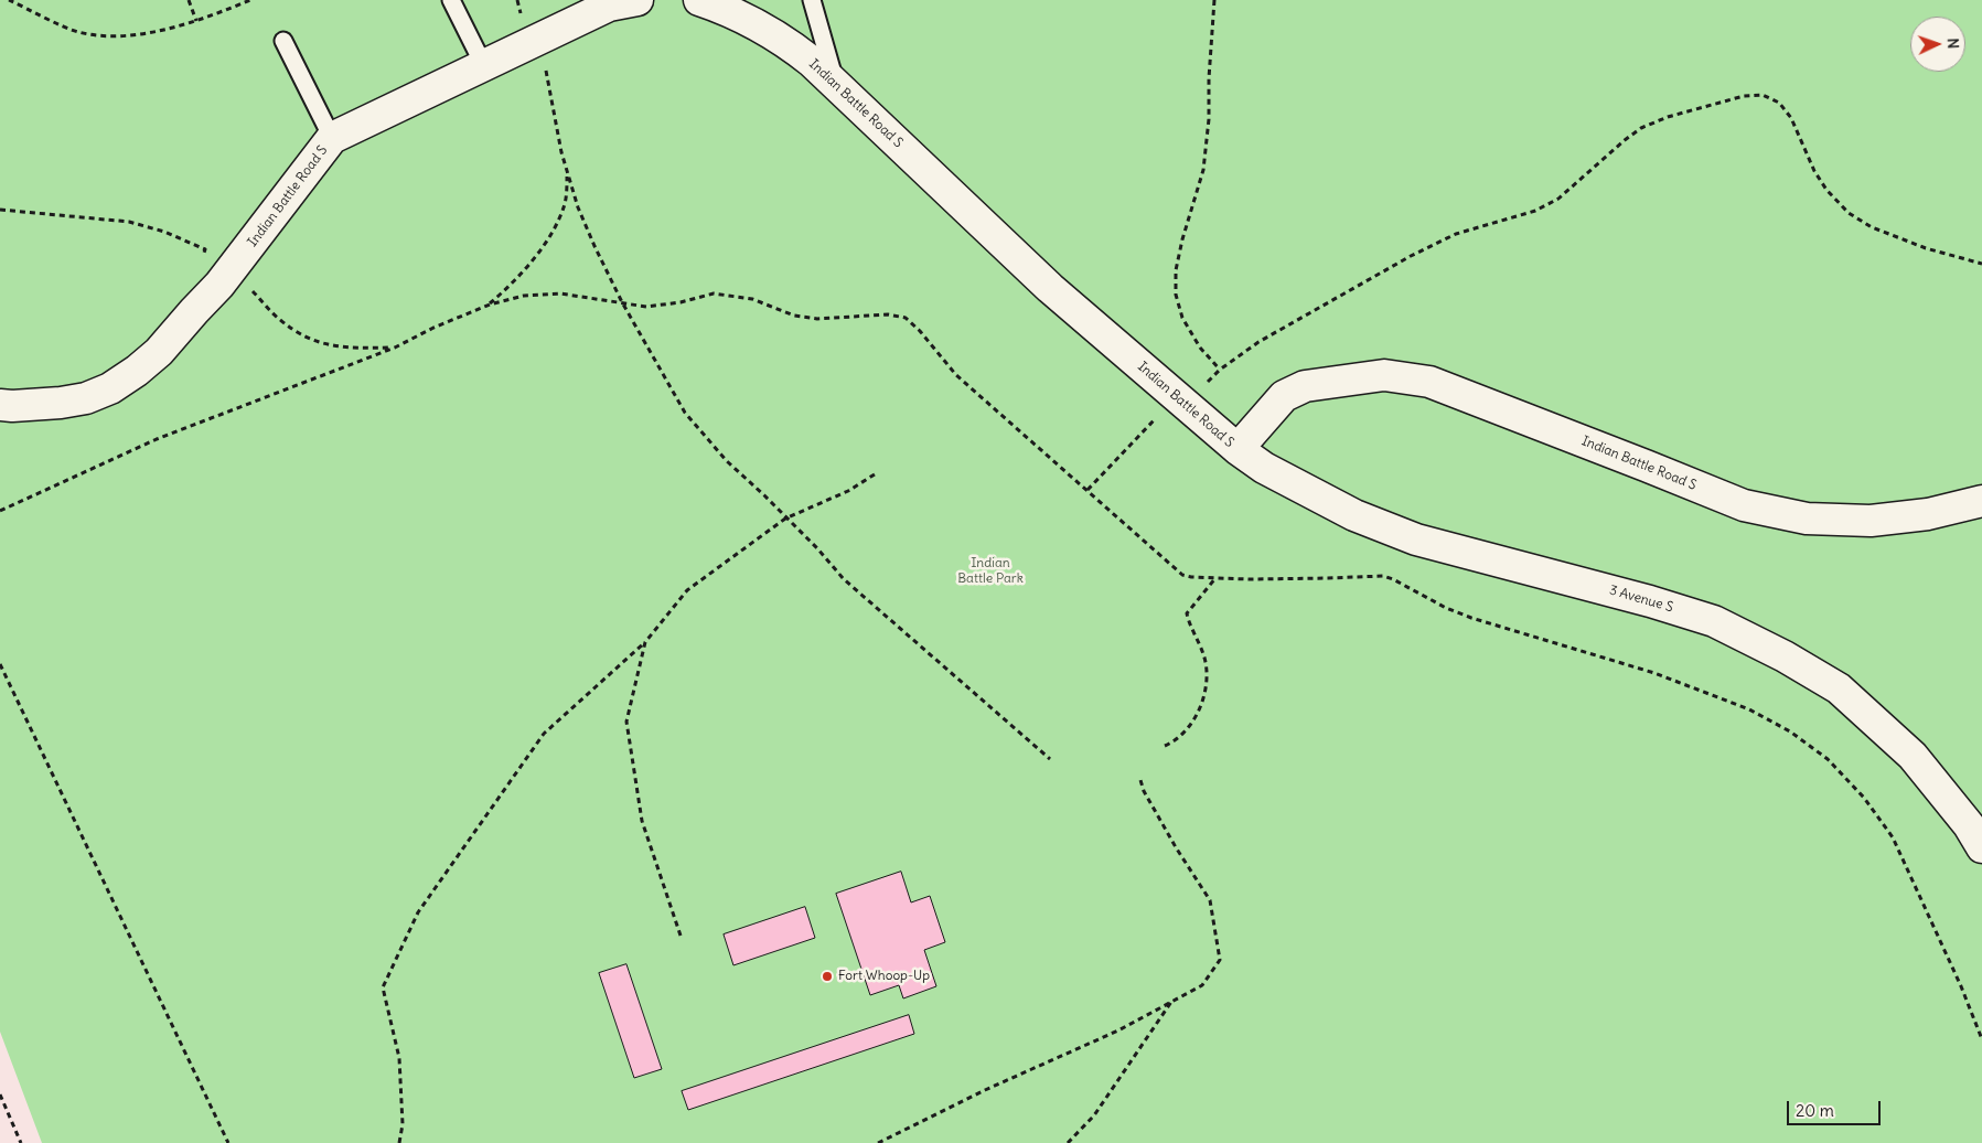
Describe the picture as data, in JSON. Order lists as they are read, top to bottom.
{
  "streets": {
    "street": ["Indian Battle Road S", "3 Avenue S"]
  },
  "crossings": [
    ["Indian Battle Road S", "3 Avenue S"]
  ],
  "parks": ["Indian Battle Park"],
  "places": ["Fort Whoop-Up"],
  "scale_bar": "20 m",
  "north": "right"
}
